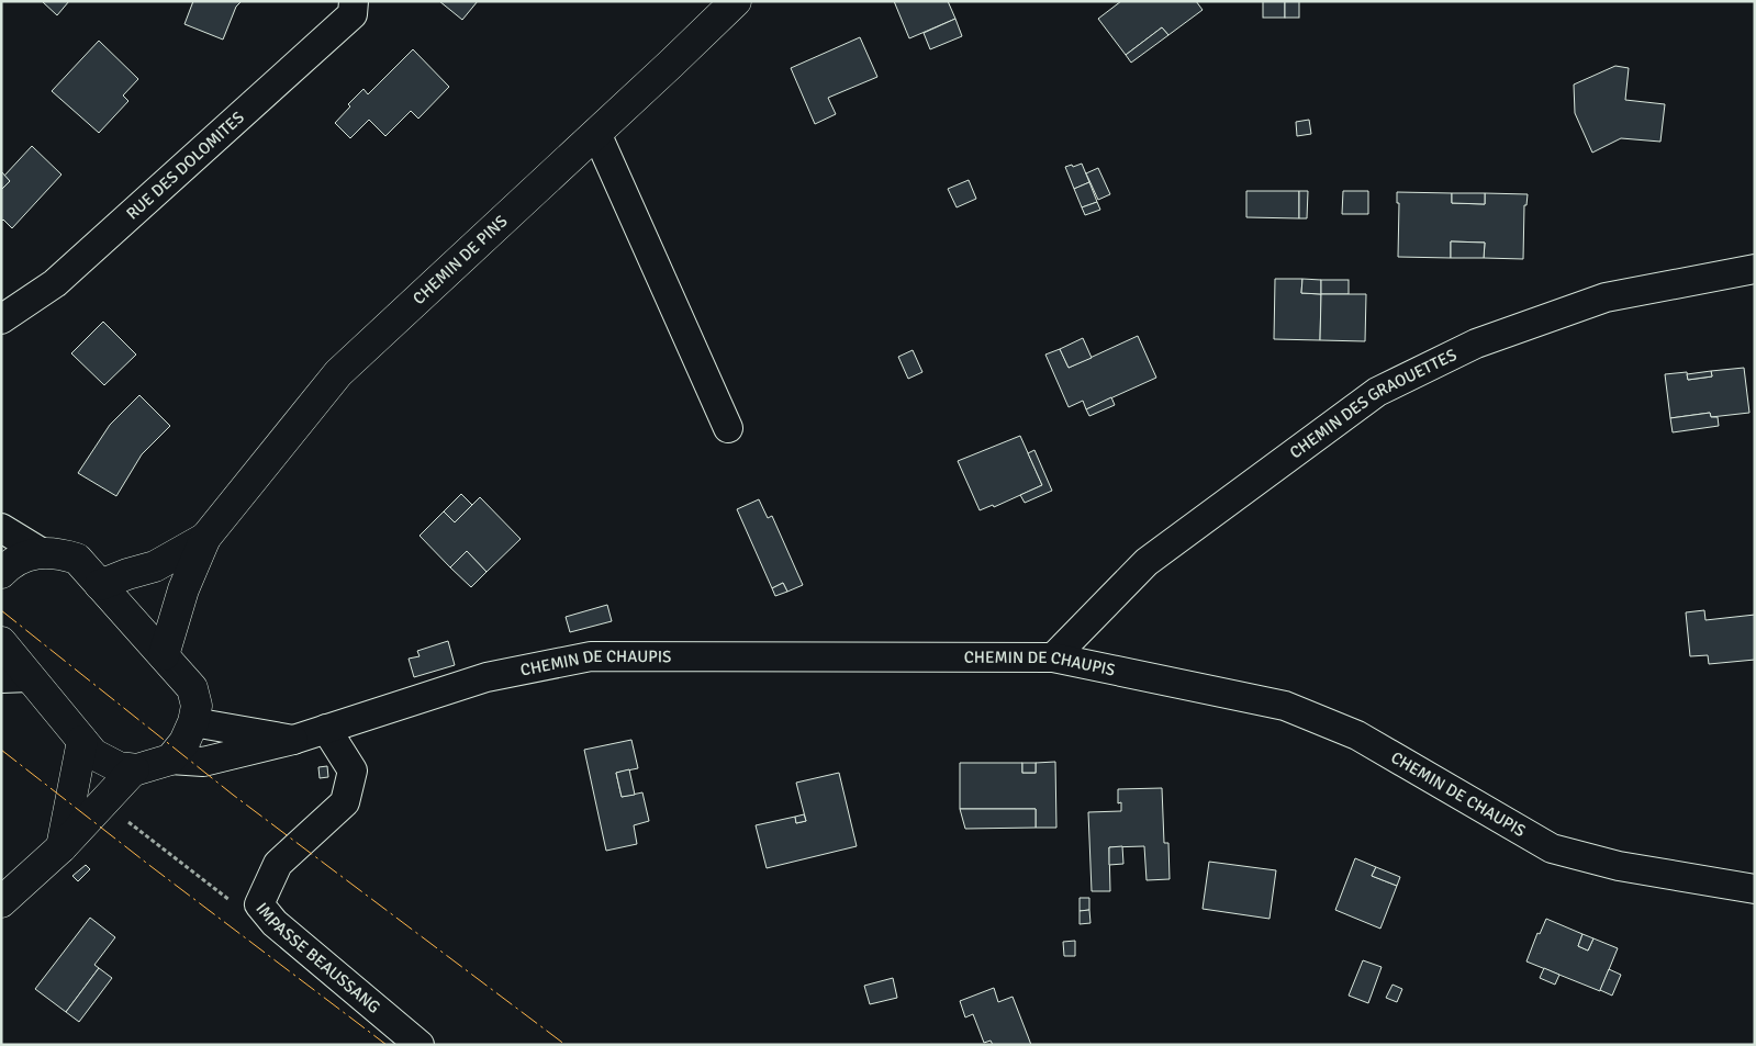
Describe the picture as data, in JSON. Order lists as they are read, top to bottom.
{
  "streets": {
    "street": [
      "RUE DES DOLOMITES",
      "CHEMIN DE PINS",
      "CHEMIN DES GRAOUETTES",
      "CHEMIN DE CHAUPIS",
      "IMPASSE BEAUSSANG"
    ]
  },
  "crossings": [
    ["CHEMIN DES GRAOUETTES", "CHEMIN DE CHAUPIS"],
    ["CHEMIN DE CHAUPIS", "IMPASSE BEAUSSANG"]
  ]
}
